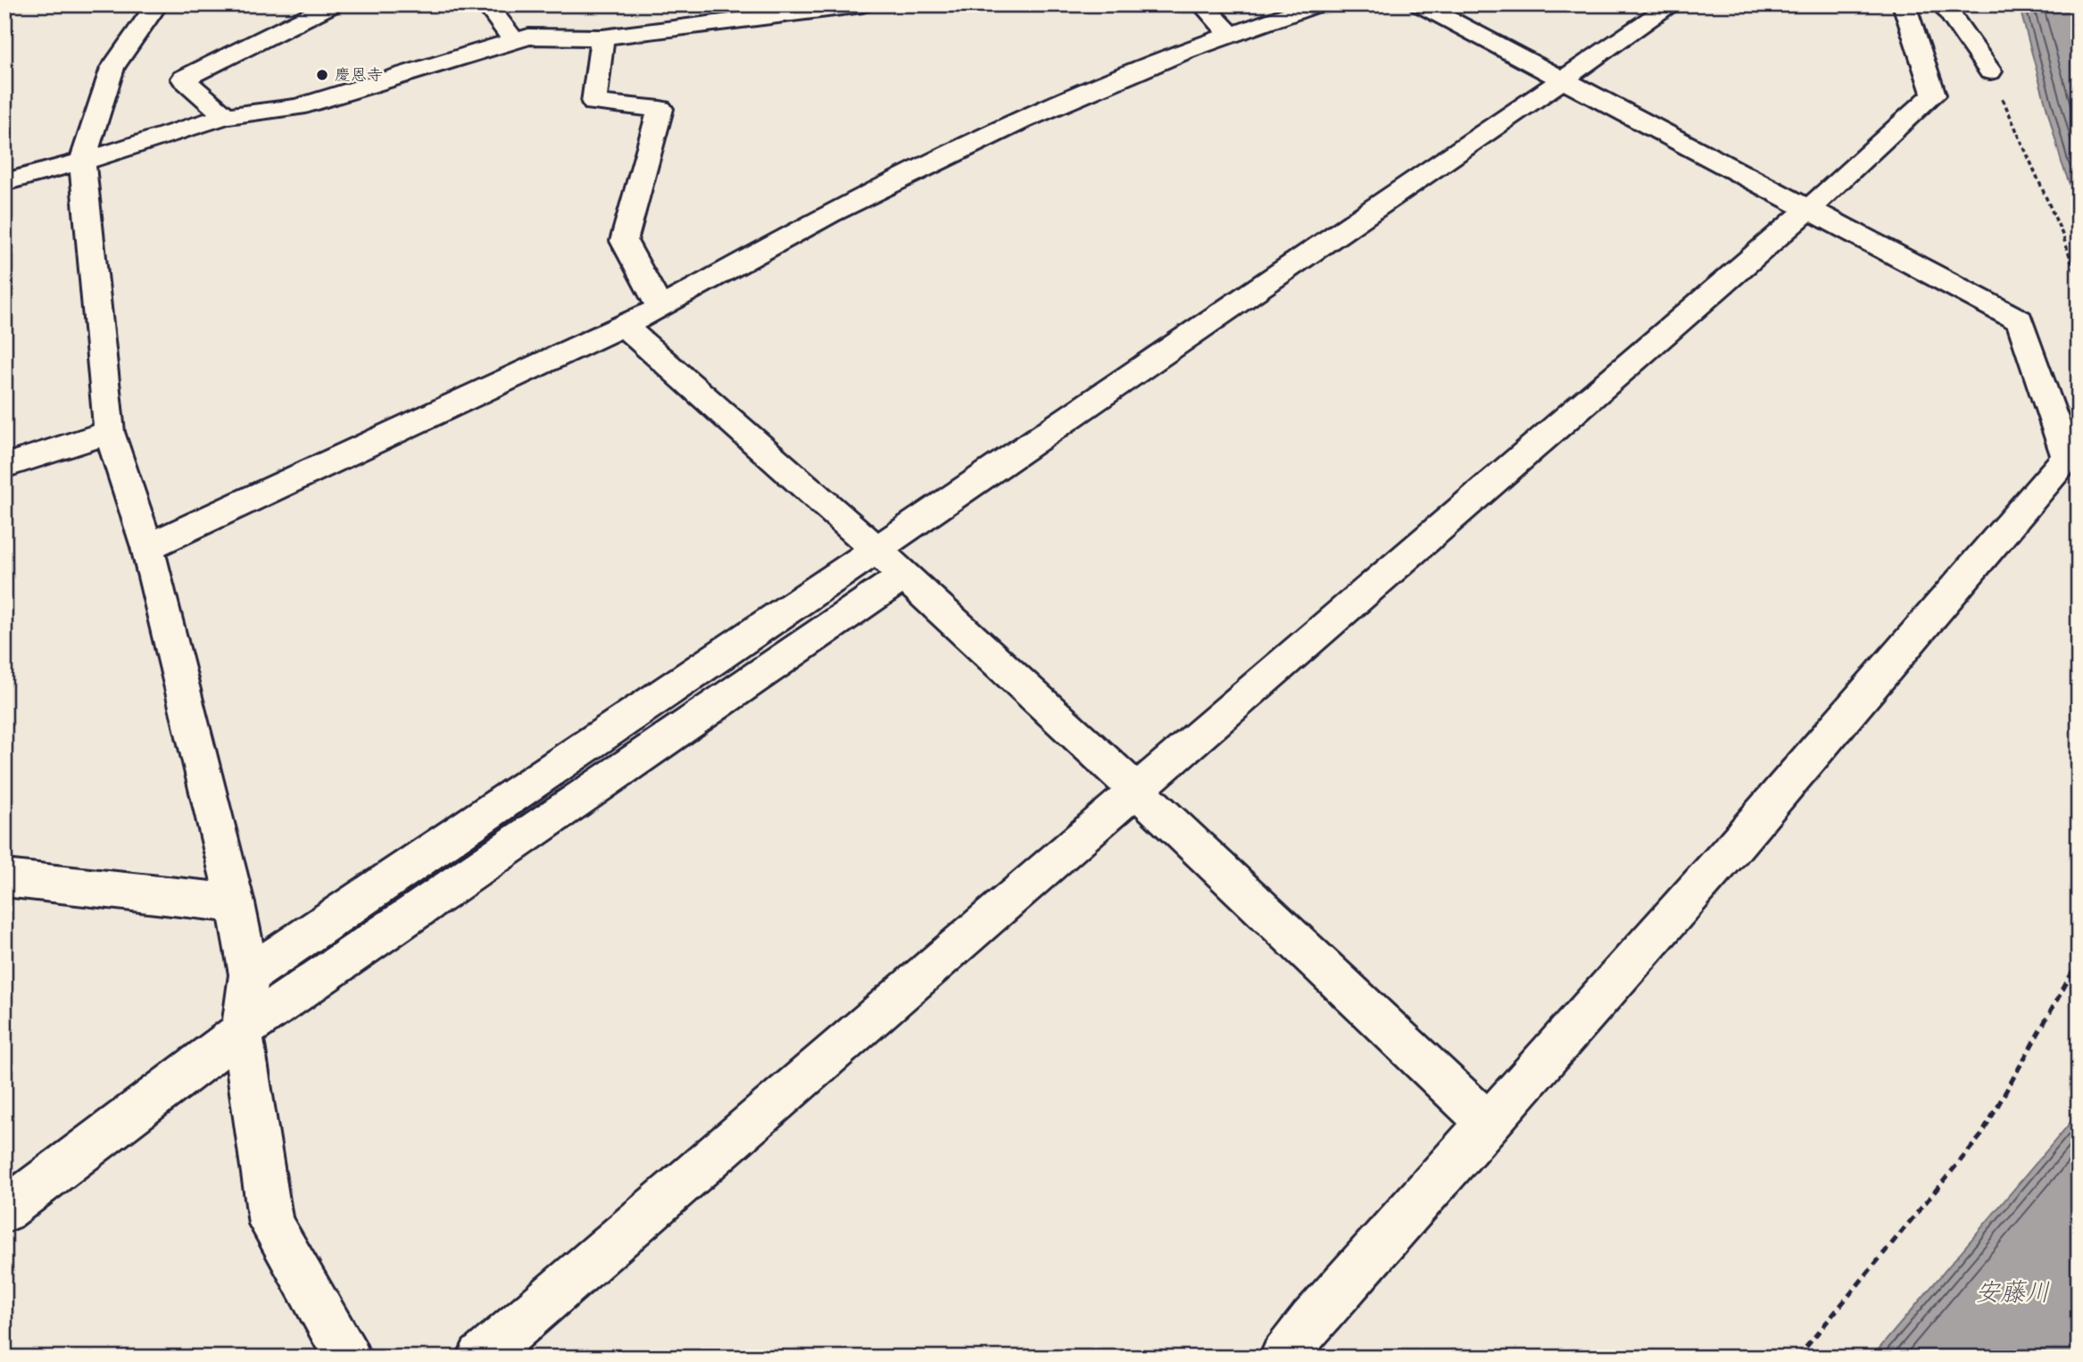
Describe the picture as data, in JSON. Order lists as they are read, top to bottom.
{
  "water": ["安藤川"],
  "places": ["慶恩寺"]
}
